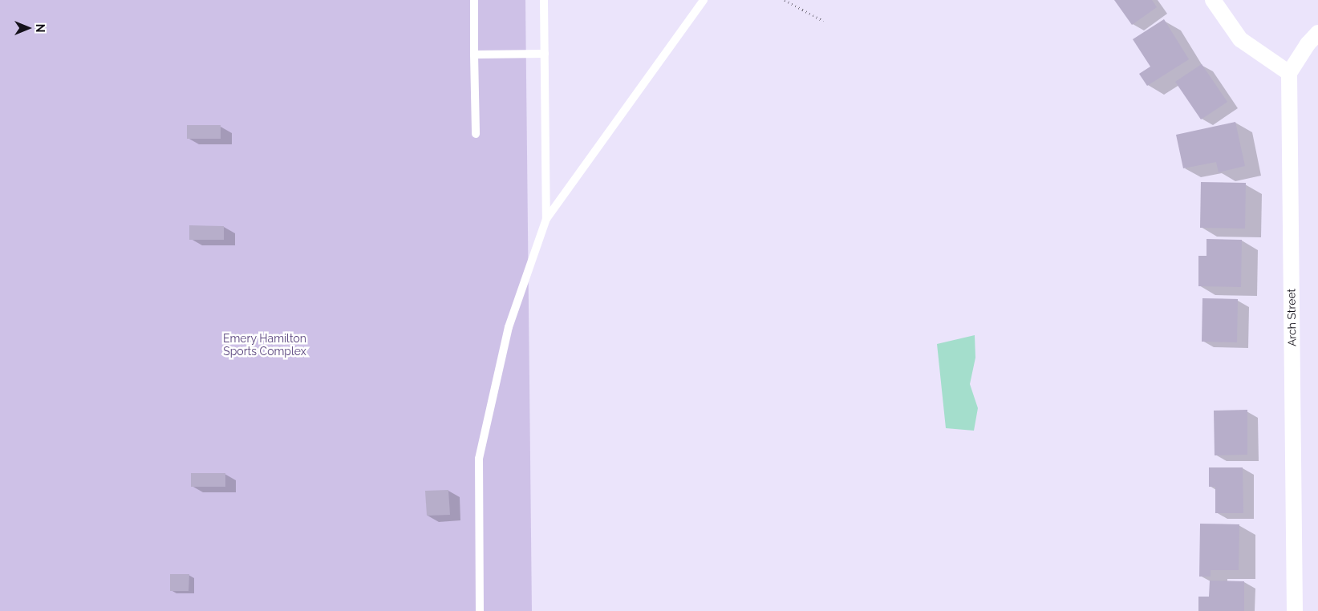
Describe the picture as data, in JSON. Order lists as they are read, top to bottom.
{
  "streets": {
    "street": ["Arch Street"]
  },
  "parks": ["Emery Hamilton Sports Complex"],
  "north": "right"
}
